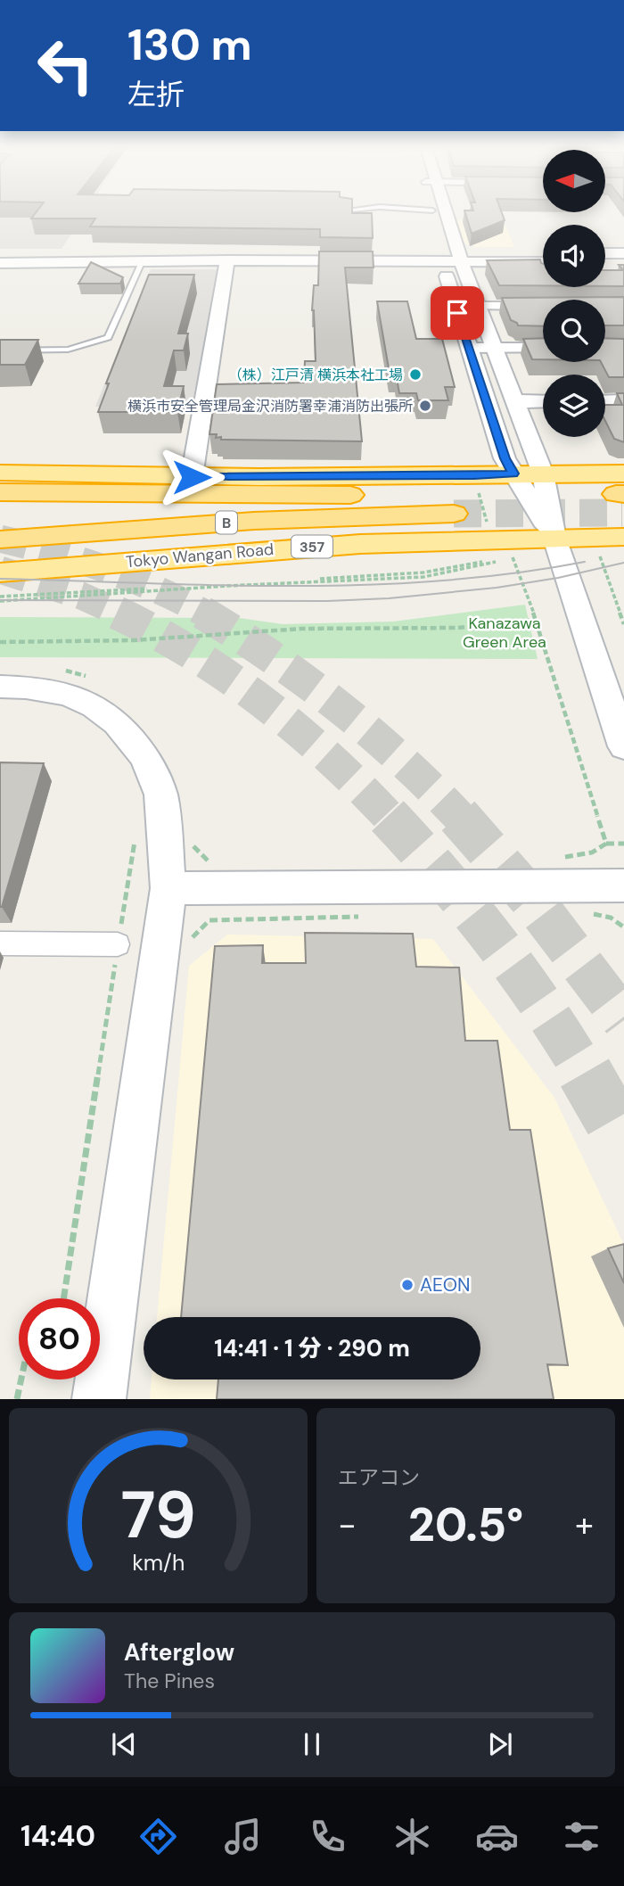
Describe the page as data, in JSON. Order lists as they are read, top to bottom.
{
  "streets": {
    "highway": ["B", "357", "Tokyo Wangan Road"]
  },
  "parks": ["Kanazawa Green Area"],
  "places": ["（株）江戸清 横浜本社工場", "横浜市安全管理局金沢消防署幸浦消防出張所", "AEON"],
  "north": "left",
  "page": {
    "turn": ["130 m", "左折"],
    "limit": "80",
    "trip": "14:41 · 1 分 · 290 m",
    "tile": "エアコン",
    "heat": ["−", "20.5°", "+"],
    "song": ["Afterglow", "The Pines"],
    "tabs": "14:40",
    "gauge": ["79", "km/h"]
  }
}
